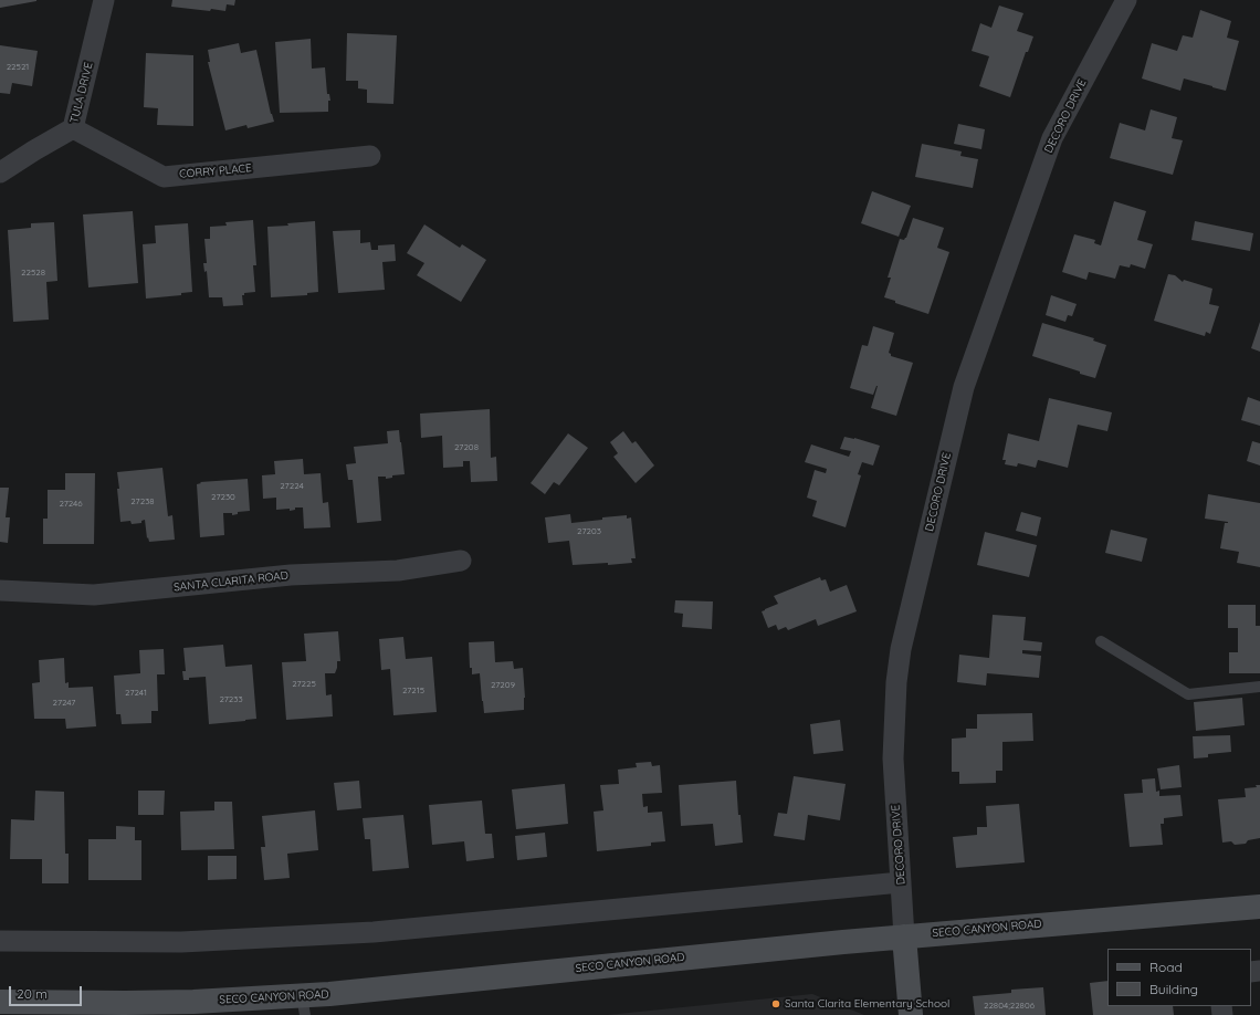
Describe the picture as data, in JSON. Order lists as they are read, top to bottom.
{
  "streets": {
    "main road": ["DECORO DRIVE", "SECO CANYON ROAD"],
    "street": ["TULA DRIVE", "CORRY PLACE", "SANTA CLARITA ROAD"]
  },
  "crossings": [
    ["TULA DRIVE", "CORRY PLACE"],
    ["DECORO DRIVE", "SECO CANYON ROAD"]
  ],
  "places": ["Santa Clarita Elementary School"],
  "house_numbers": [
    "22521",
    "22528",
    "27208",
    "27224",
    "27230",
    "27238",
    "27246",
    "27203",
    "27225",
    "27209",
    "27215",
    "27241",
    "27233",
    "27247",
    "22804;22806"
  ],
  "legend": ["Road", "Building"],
  "scale_bar": "20 m"
}
